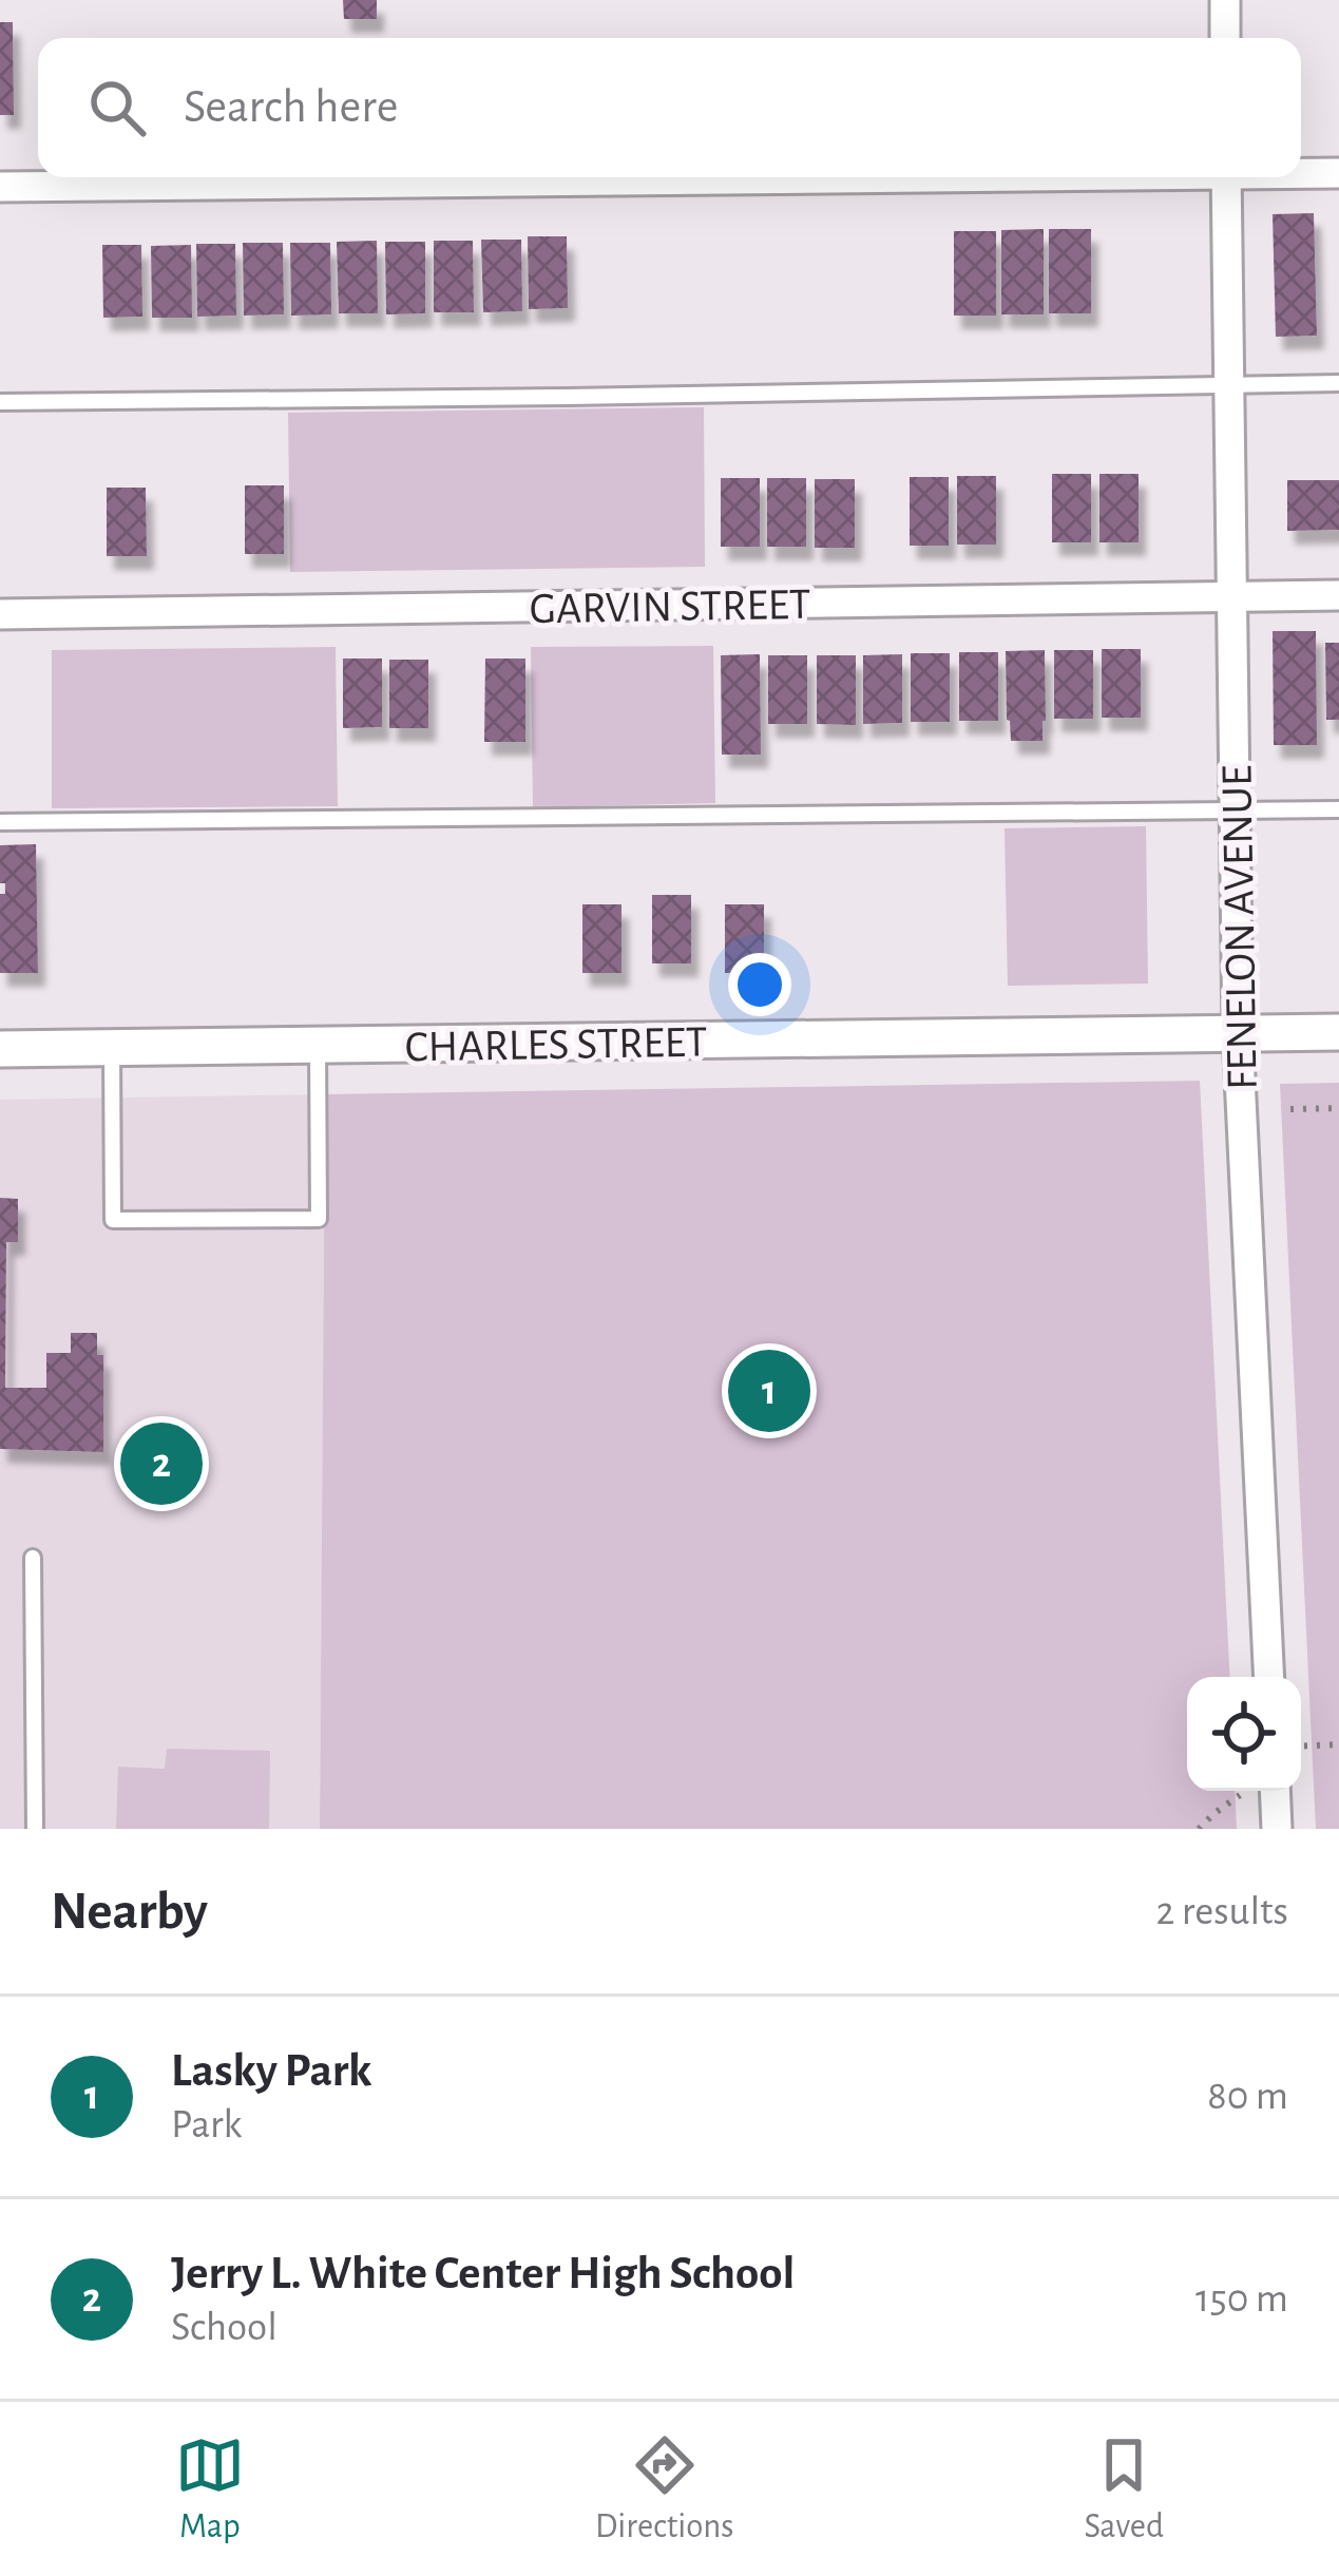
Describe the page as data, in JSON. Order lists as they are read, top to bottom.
{
  "streets": {
    "street": ["GARVIN STREET", "FENELON AVENUE", "CHARLES STREET"]
  },
  "crossings": [
    ["GARVIN STREET", "FENELON AVENUE"],
    ["FENELON AVENUE", "CHARLES STREET"]
  ],
  "page": {
    "search": "Search here",
    "pins": ["1", "2"],
    "heading": ["Nearby", "2 results"],
    "list": [
      {
        "mark": "1",
        "name": "Lasky Park",
        "note": "Park",
        "value": "80 m"
      },
      {
        "mark": "2",
        "name": "Jerry L. White Center High School",
        "note": "School",
        "value": "150 m"
      }
    ],
    "nav": ["Map", "Directions", "Saved"]
  }
}
